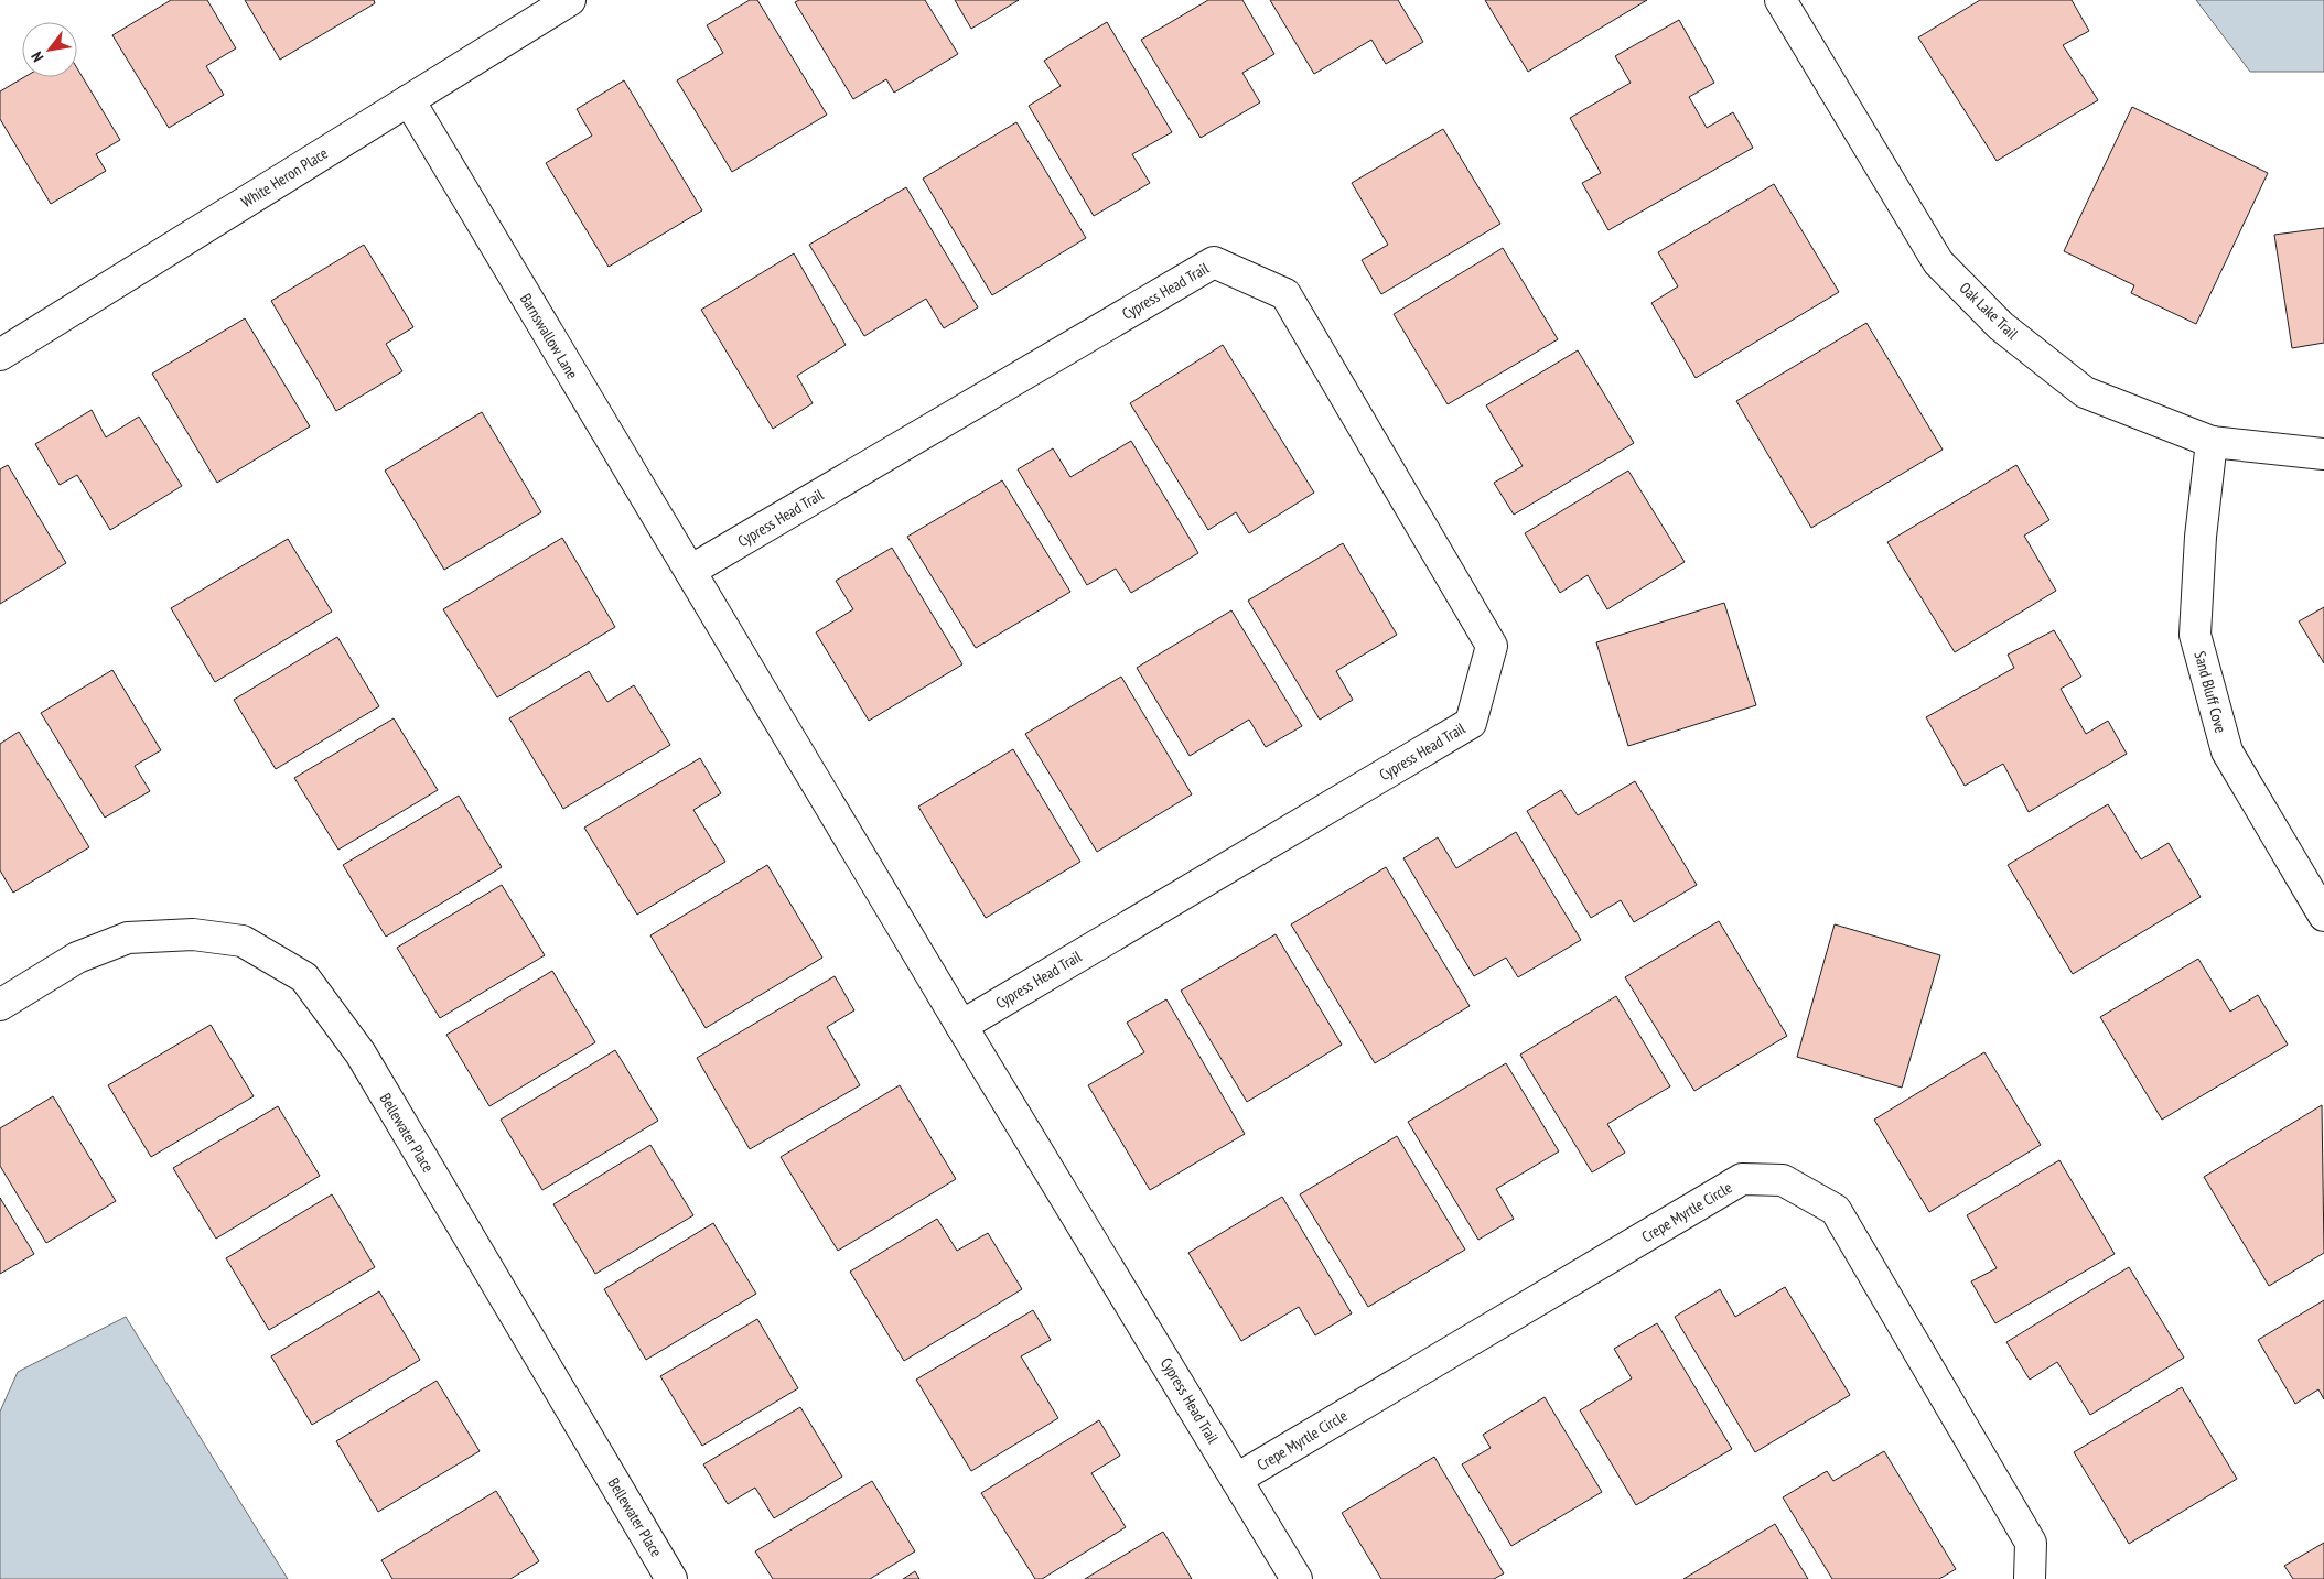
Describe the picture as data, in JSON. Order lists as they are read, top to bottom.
{
  "streets": {
    "street": [
      "White Heron Place",
      "Cypress Head Trail",
      "Oak Lake Trail",
      "Barnswallow Lane",
      "Sand Bluff Cove",
      "Bellewater Place",
      "Crepe Myrtle Circle"
    ]
  },
  "crossings": [
    ["White Heron Place", "Barnswallow Lane"],
    ["Cypress Head Trail", "Barnswallow Lane"],
    ["Cypress Head Trail", "Crepe Myrtle Circle"],
    ["Oak Lake Trail", "Sand Bluff Cove"]
  ],
  "north": "bottom left"
}
